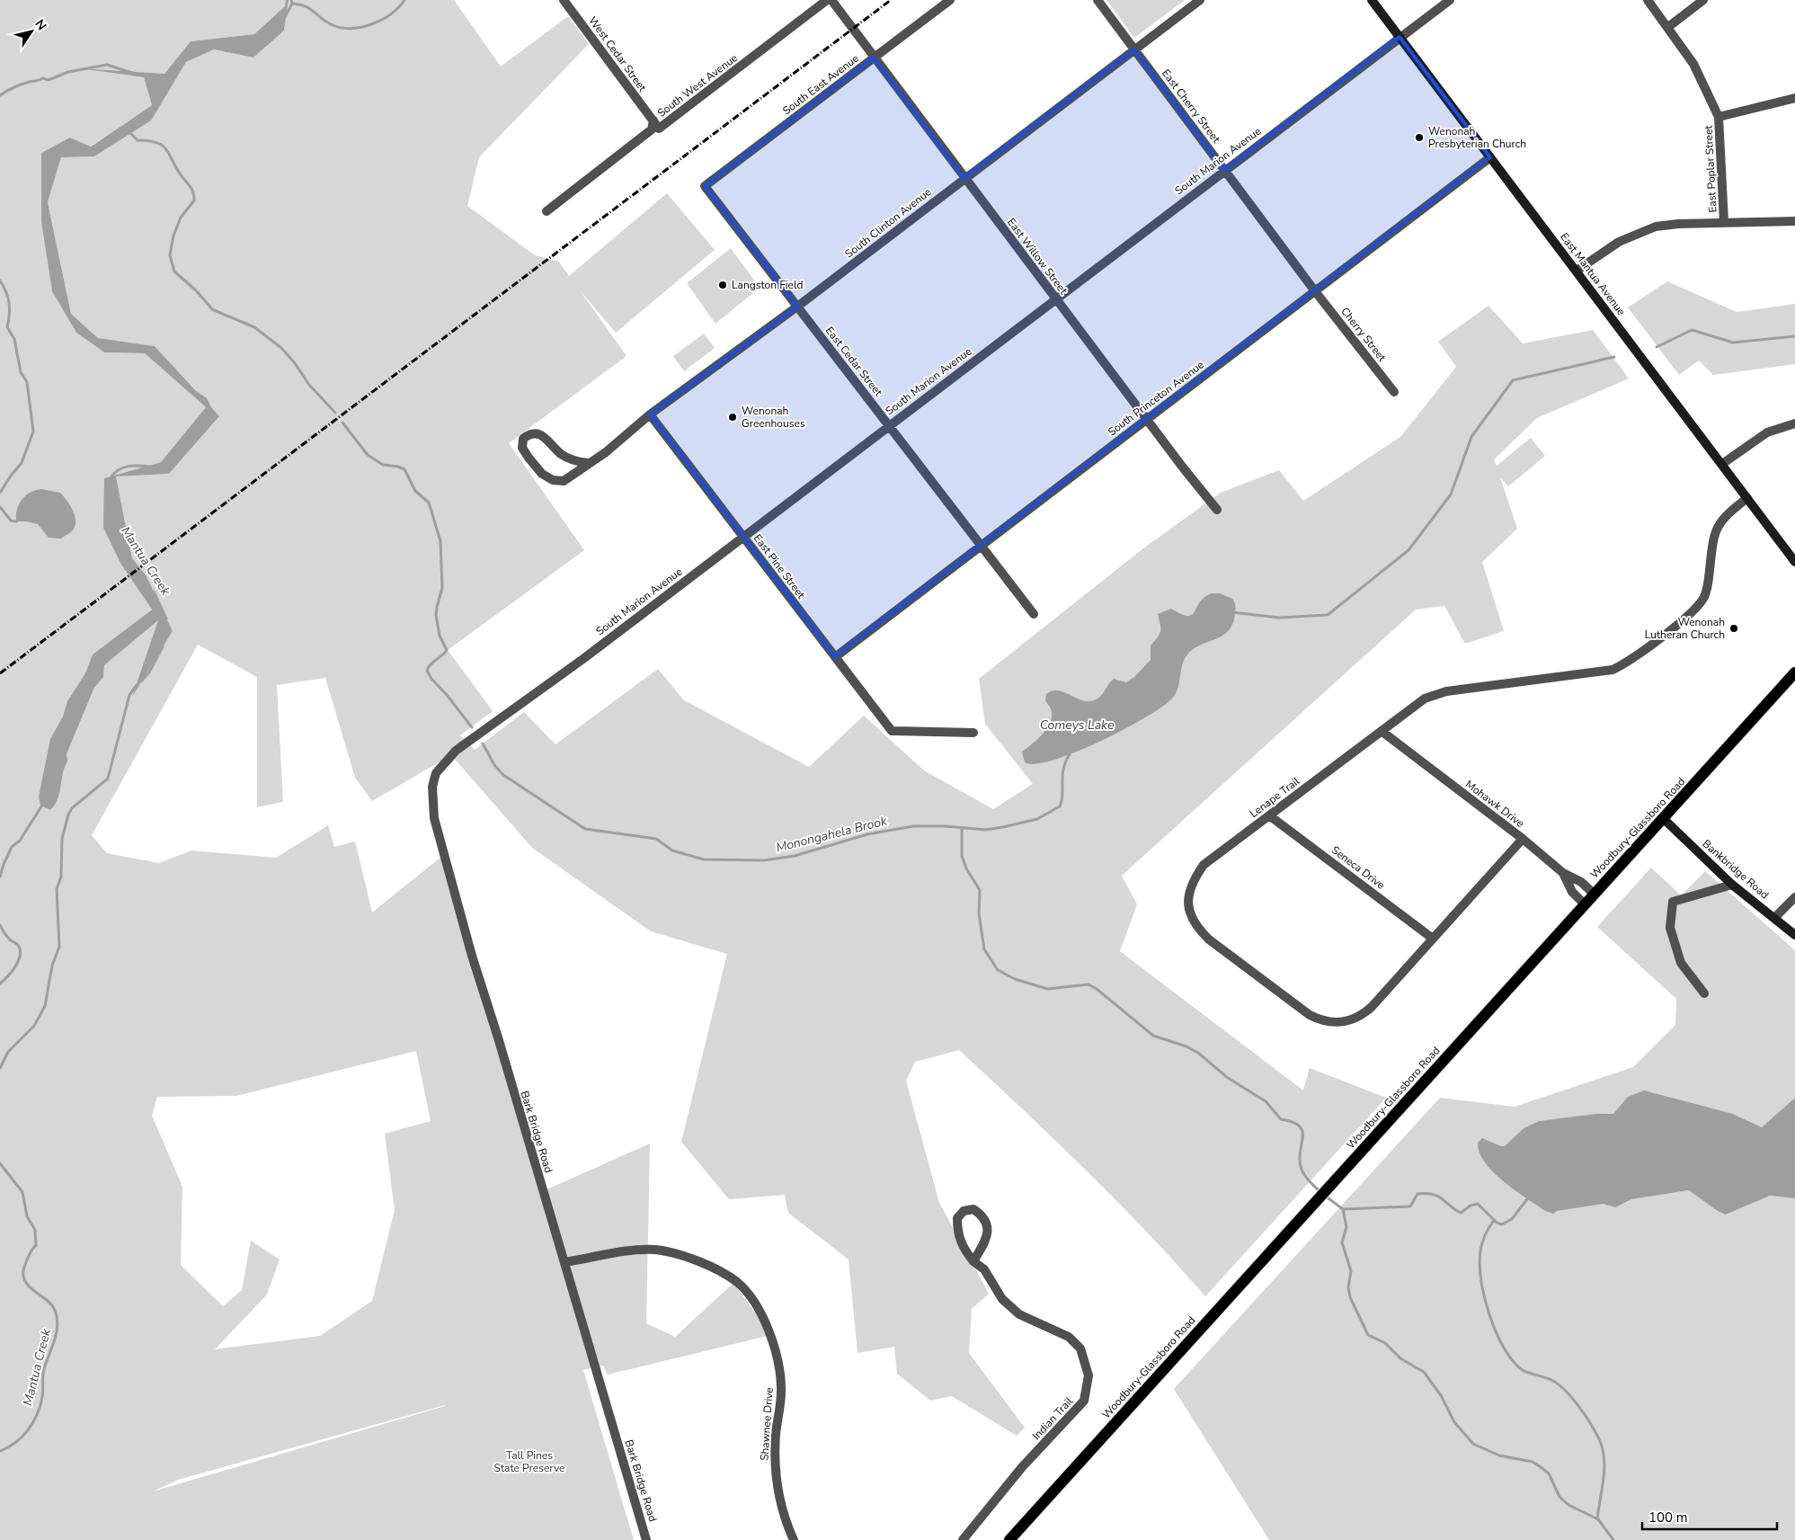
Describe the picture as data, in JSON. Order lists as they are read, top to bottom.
{
  "streets": {
    "main road": ["Woodbury-Glassboro Road"],
    "street": [
      "West Cedar Street",
      "South East Avenue",
      "South West Avenue",
      "East Cherry Street",
      "South Marion Avenue",
      "East Poplar Street",
      "South Clinton Avenue",
      "East Willow Street",
      "East Mantua Avenue",
      "Cherry Street",
      "East Cedar Street",
      "South Princeton Avenue",
      "East Pine Street",
      "Lenape Trail",
      "Mohawk Drive",
      "Seneca Drive",
      "Bankbridge Road",
      "Bark Bridge Road",
      "Indian Trail",
      "Shawnee Drive"
    ]
  },
  "crossings": [
    ["West Cedar Street", "South West Avenue"],
    ["South East Avenue", "East Willow Street"],
    ["South East Avenue", "East Cedar Street"],
    ["East Cherry Street", "South Marion Avenue"],
    ["East Cherry Street", "South Clinton Avenue"],
    ["East Cherry Street", "Cherry Street"],
    ["East Cherry Street", "South Princeton Avenue"],
    ["South Marion Avenue", "East Willow Street"],
    ["South Marion Avenue", "East Mantua Avenue"],
    ["South Marion Avenue", "East Cedar Street"],
    ["South Marion Avenue", "East Pine Street"],
    ["South Marion Avenue", "Bark Bridge Road"],
    ["South Clinton Avenue", "East Willow Street"],
    ["South Clinton Avenue", "East Cedar Street"],
    ["South Clinton Avenue", "East Pine Street"],
    ["East Willow Street", "South Princeton Avenue"],
    ["East Mantua Avenue", "South Princeton Avenue"],
    ["East Mantua Avenue", "Lenape Trail"],
    ["Cherry Street", "South Princeton Avenue"],
    ["East Cedar Street", "South Princeton Avenue"],
    ["South Princeton Avenue", "East Pine Street"],
    ["Lenape Trail", "Mohawk Drive"],
    ["Lenape Trail", "Seneca Drive"],
    ["Mohawk Drive", "Woodbury-Glassboro Road"],
    ["Woodbury-Glassboro Road", "Bankbridge Road"],
    ["Bark Bridge Road", "Shawnee Drive"]
  ],
  "water": ["Mantua Creek", "Comeys Lake", "Monongahela Brook"],
  "parks": ["Tall Pines State Preserve"],
  "places": [
    "Wenonah Presbyterian Church",
    "Langston Field",
    "Wenonah Greenhouses",
    "Wenonah Lutheran Church"
  ],
  "scale_bar": "100 m",
  "north": "top right"
}
